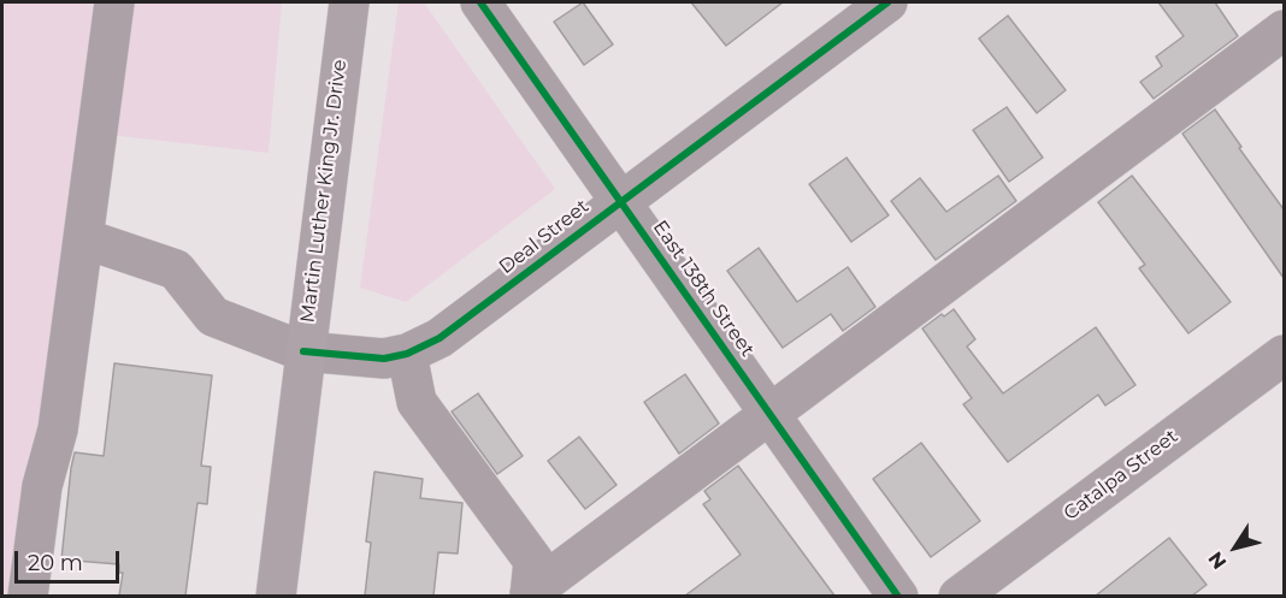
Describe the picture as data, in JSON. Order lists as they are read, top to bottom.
{
  "streets": {
    "main road": ["Martin Luther King Jr. Drive"],
    "street": ["Deal Street", "East 138th Street", "Catalpa Street"]
  },
  "crossings": [
    ["Martin Luther King Jr. Drive", "Deal Street"],
    ["Deal Street", "East 138th Street"]
  ],
  "scale_bar": "20 m",
  "north": "bottom left"
}
